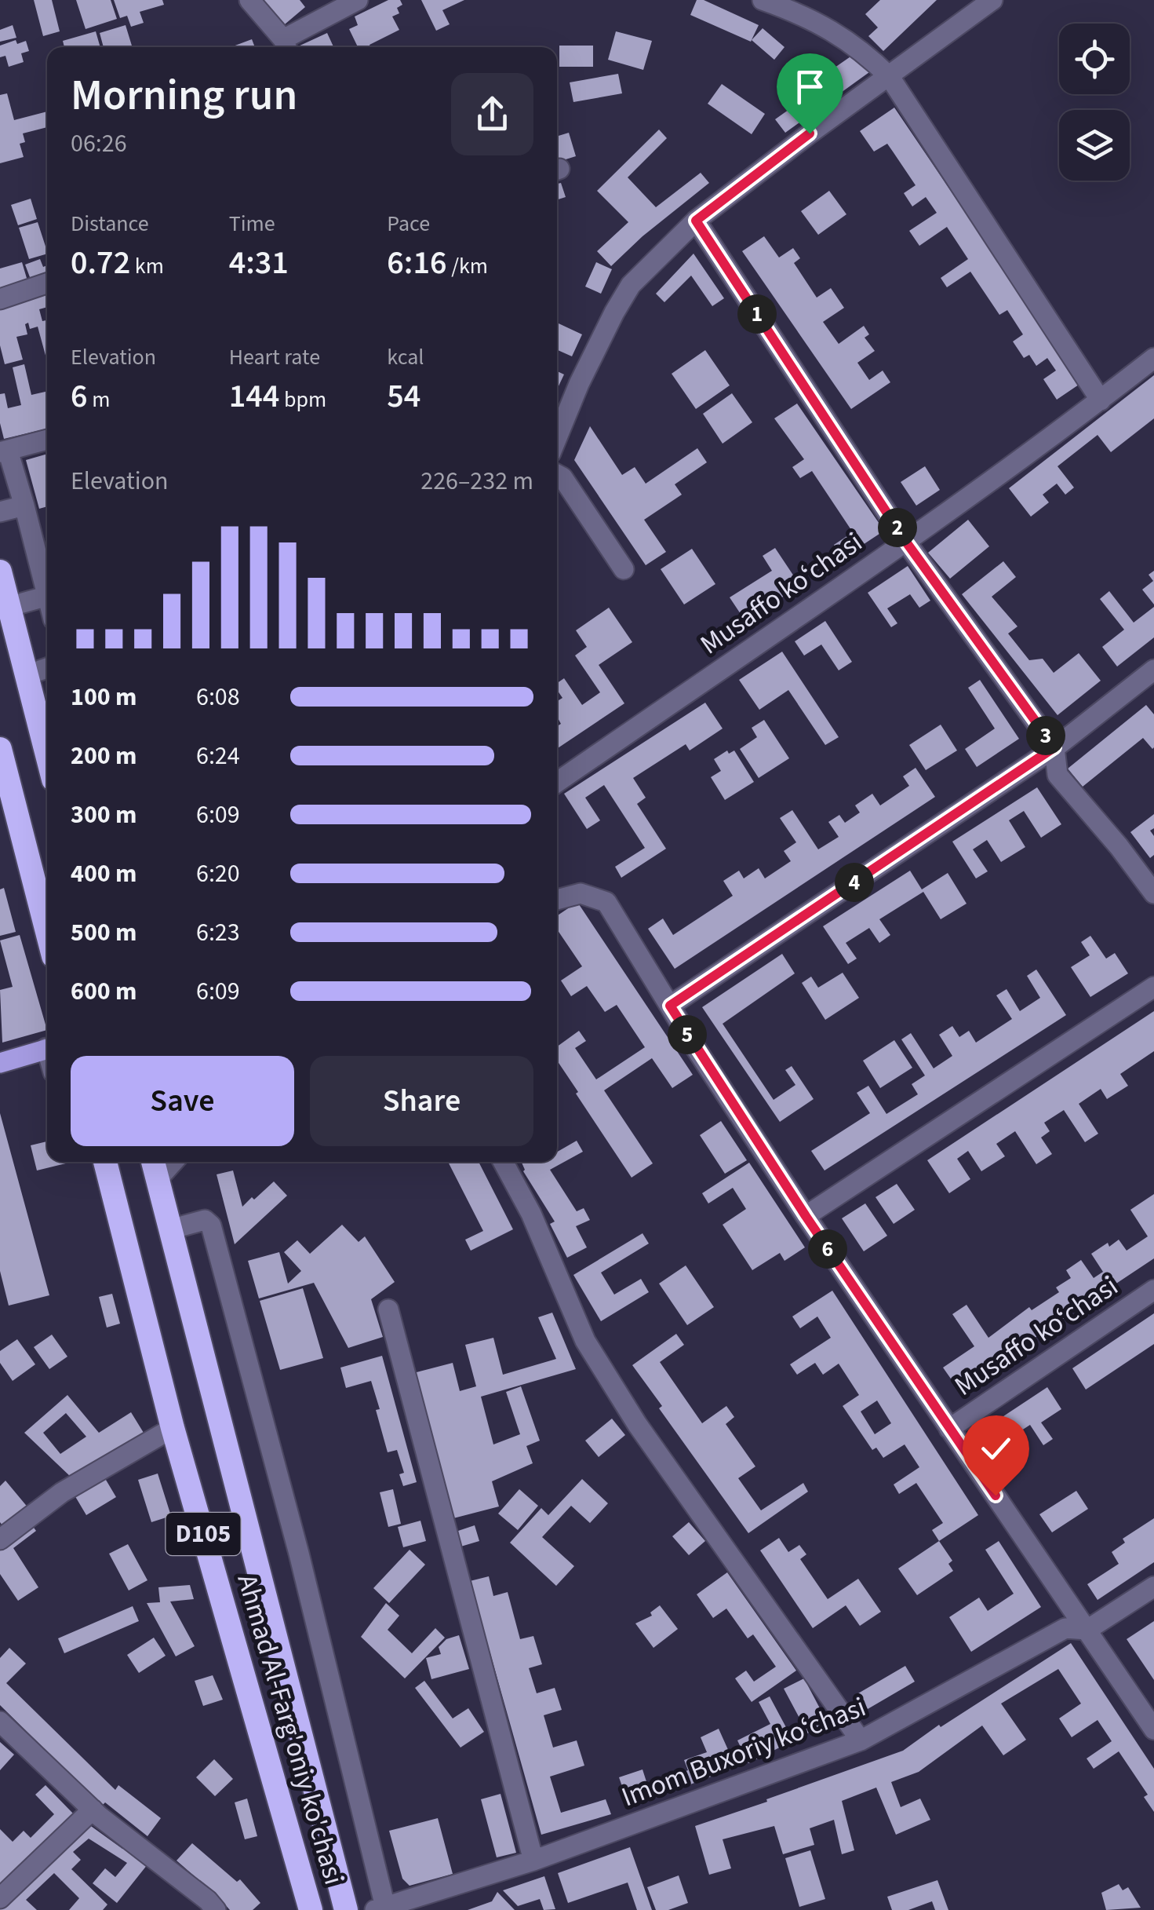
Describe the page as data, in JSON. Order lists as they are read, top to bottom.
{
  "streets": {
    "highway": ["D105", "Ahmad Al-Farg'oniy ko'chasi"],
    "street": ["Musaffo koʻchasi", "Imom Buxoriy koʻchasi"]
  },
  "page": {
    "heading": ["Morning run", "06:26"],
    "stats": [
      ["Distance", "0.72 km"],
      ["Time", "4:31"],
      ["Pace", "6:16 /km"],
      ["Elevation", "6 m"],
      ["Heart rate", "144 bpm"],
      ["kcal", "54"]
    ],
    "pins": [
      "1",
      "2",
      "3",
      "4",
      "5",
      "6"
    ],
    "chart": ["Elevation", "226–232 m"],
    "list": [
      {
        "name": "100 m",
        "note": "6:08"
      },
      {
        "name": "200 m",
        "note": "6:24"
      },
      {
        "name": "300 m",
        "note": "6:09"
      },
      {
        "name": "400 m",
        "note": "6:20"
      },
      {
        "name": "500 m",
        "note": "6:23"
      },
      {
        "name": "600 m",
        "note": "6:09"
      }
    ],
    "buttons": ["Save", "Share"]
  }
}
